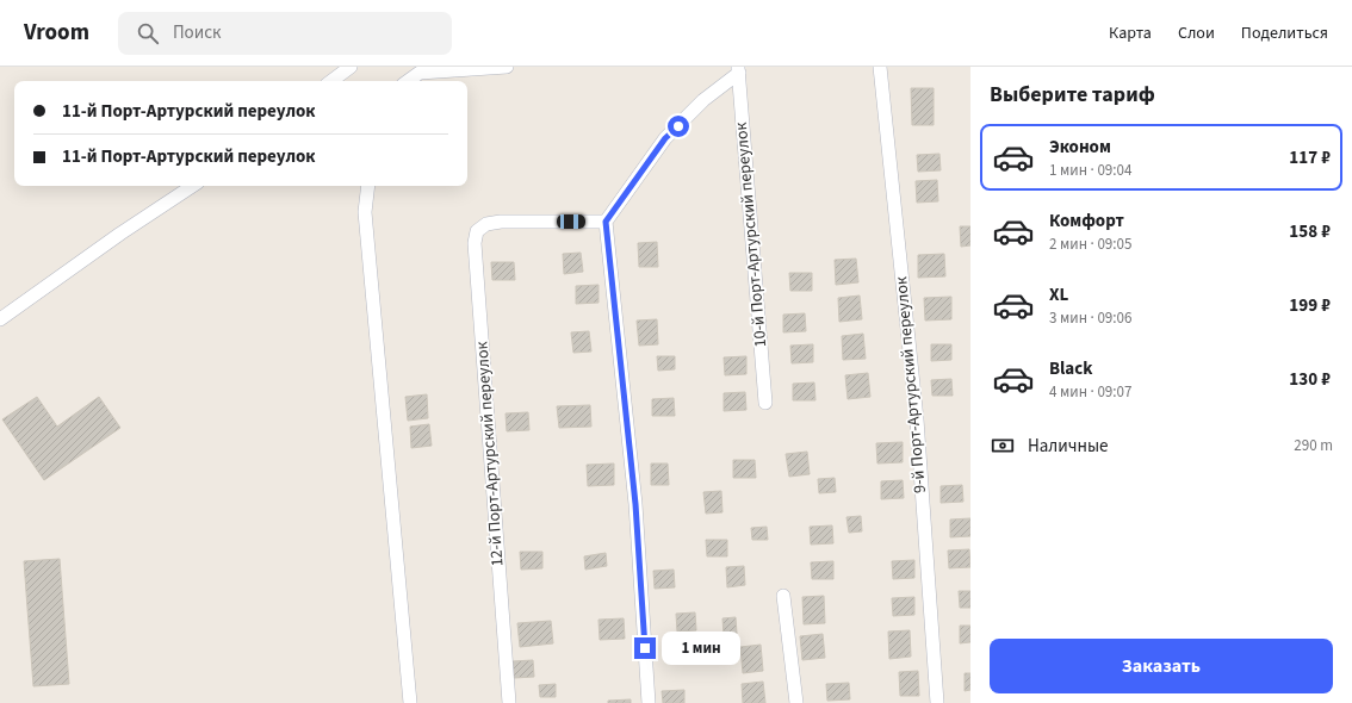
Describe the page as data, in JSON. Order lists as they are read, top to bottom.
{
  "streets": {
    "street": ["10-й Порт-Артурский переулок", "9-й Порт-Артурский переулок", "12-й Порт-Артурский переулок"]
  },
  "page": {
    "header": "Vroom",
    "search": "Поиск",
    "nav": ["Карта", "Слои", "Поделиться"],
    "heading": "Выберите тариф",
    "banner": ["11-й Порт-Артурский переулок", "11-й Порт-Артурский переулок"],
    "list": [
      {
        "name": "Эконом",
        "note": "1 мин · 09:04",
        "value": "117 ₽"
      },
      {
        "name": "Комфорт",
        "note": "2 мин · 09:05",
        "value": "158 ₽"
      },
      {
        "name": "XL",
        "note": "3 мин · 09:06",
        "value": "199 ₽"
      },
      {
        "name": "Black",
        "note": "4 мин · 09:07",
        "value": "130 ₽"
      }
    ],
    "pay": ["Наличные", "290 m"],
    "buttons": "Заказать",
    "bubble": "1 мин"
  }
}
